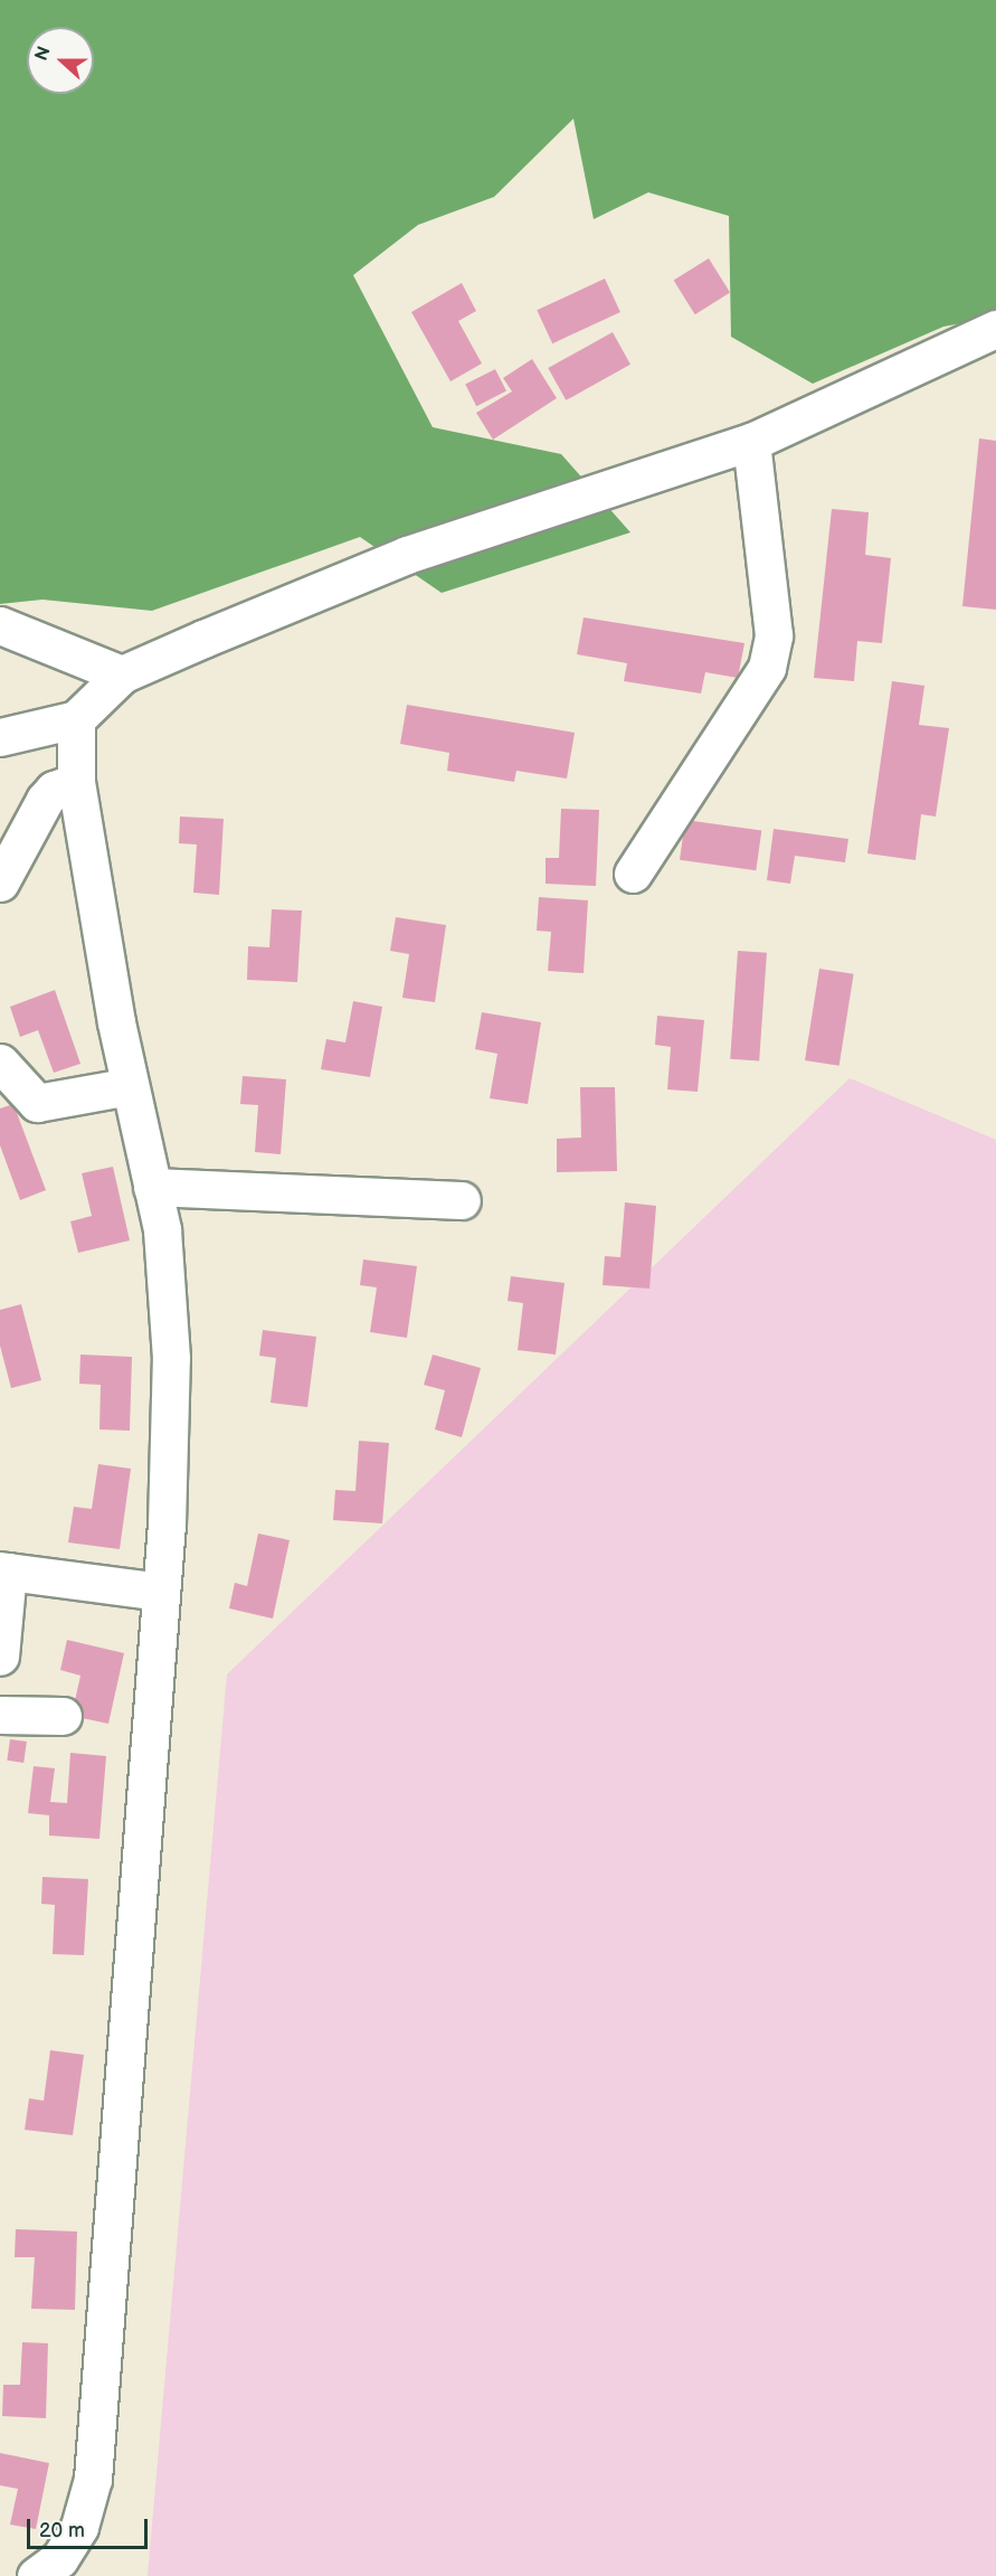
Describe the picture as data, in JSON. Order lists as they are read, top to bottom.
{
  "scale_bar": "20 m",
  "north": "left"
}
